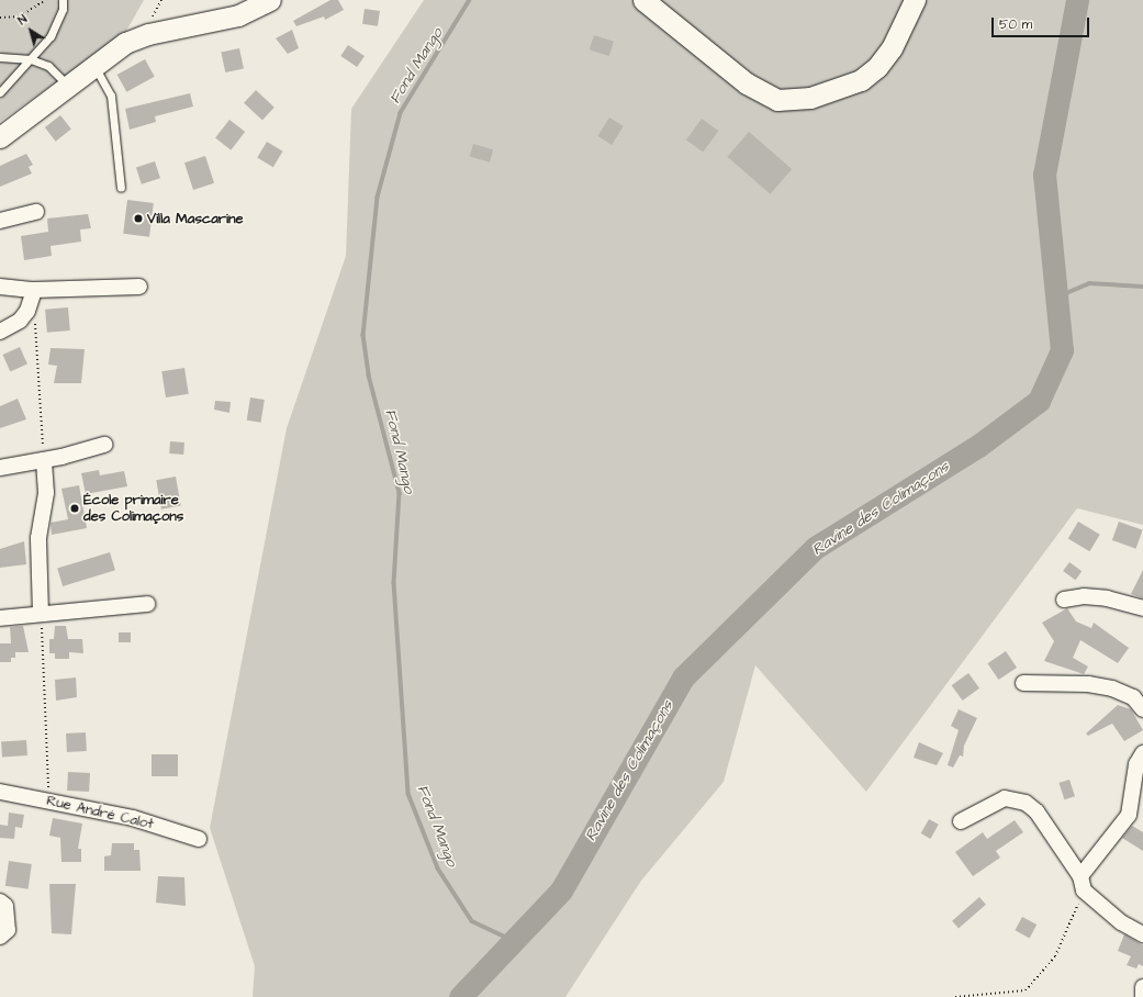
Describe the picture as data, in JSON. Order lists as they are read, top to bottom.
{
  "streets": {
    "street": ["Rue André Calot"]
  },
  "water": ["Fond Mango", "Ravine des Colimaçons"],
  "places": ["Villa Mascarine", "École primaire des Colimaçons"],
  "scale_bar": "50 m",
  "north": "top left"
}
